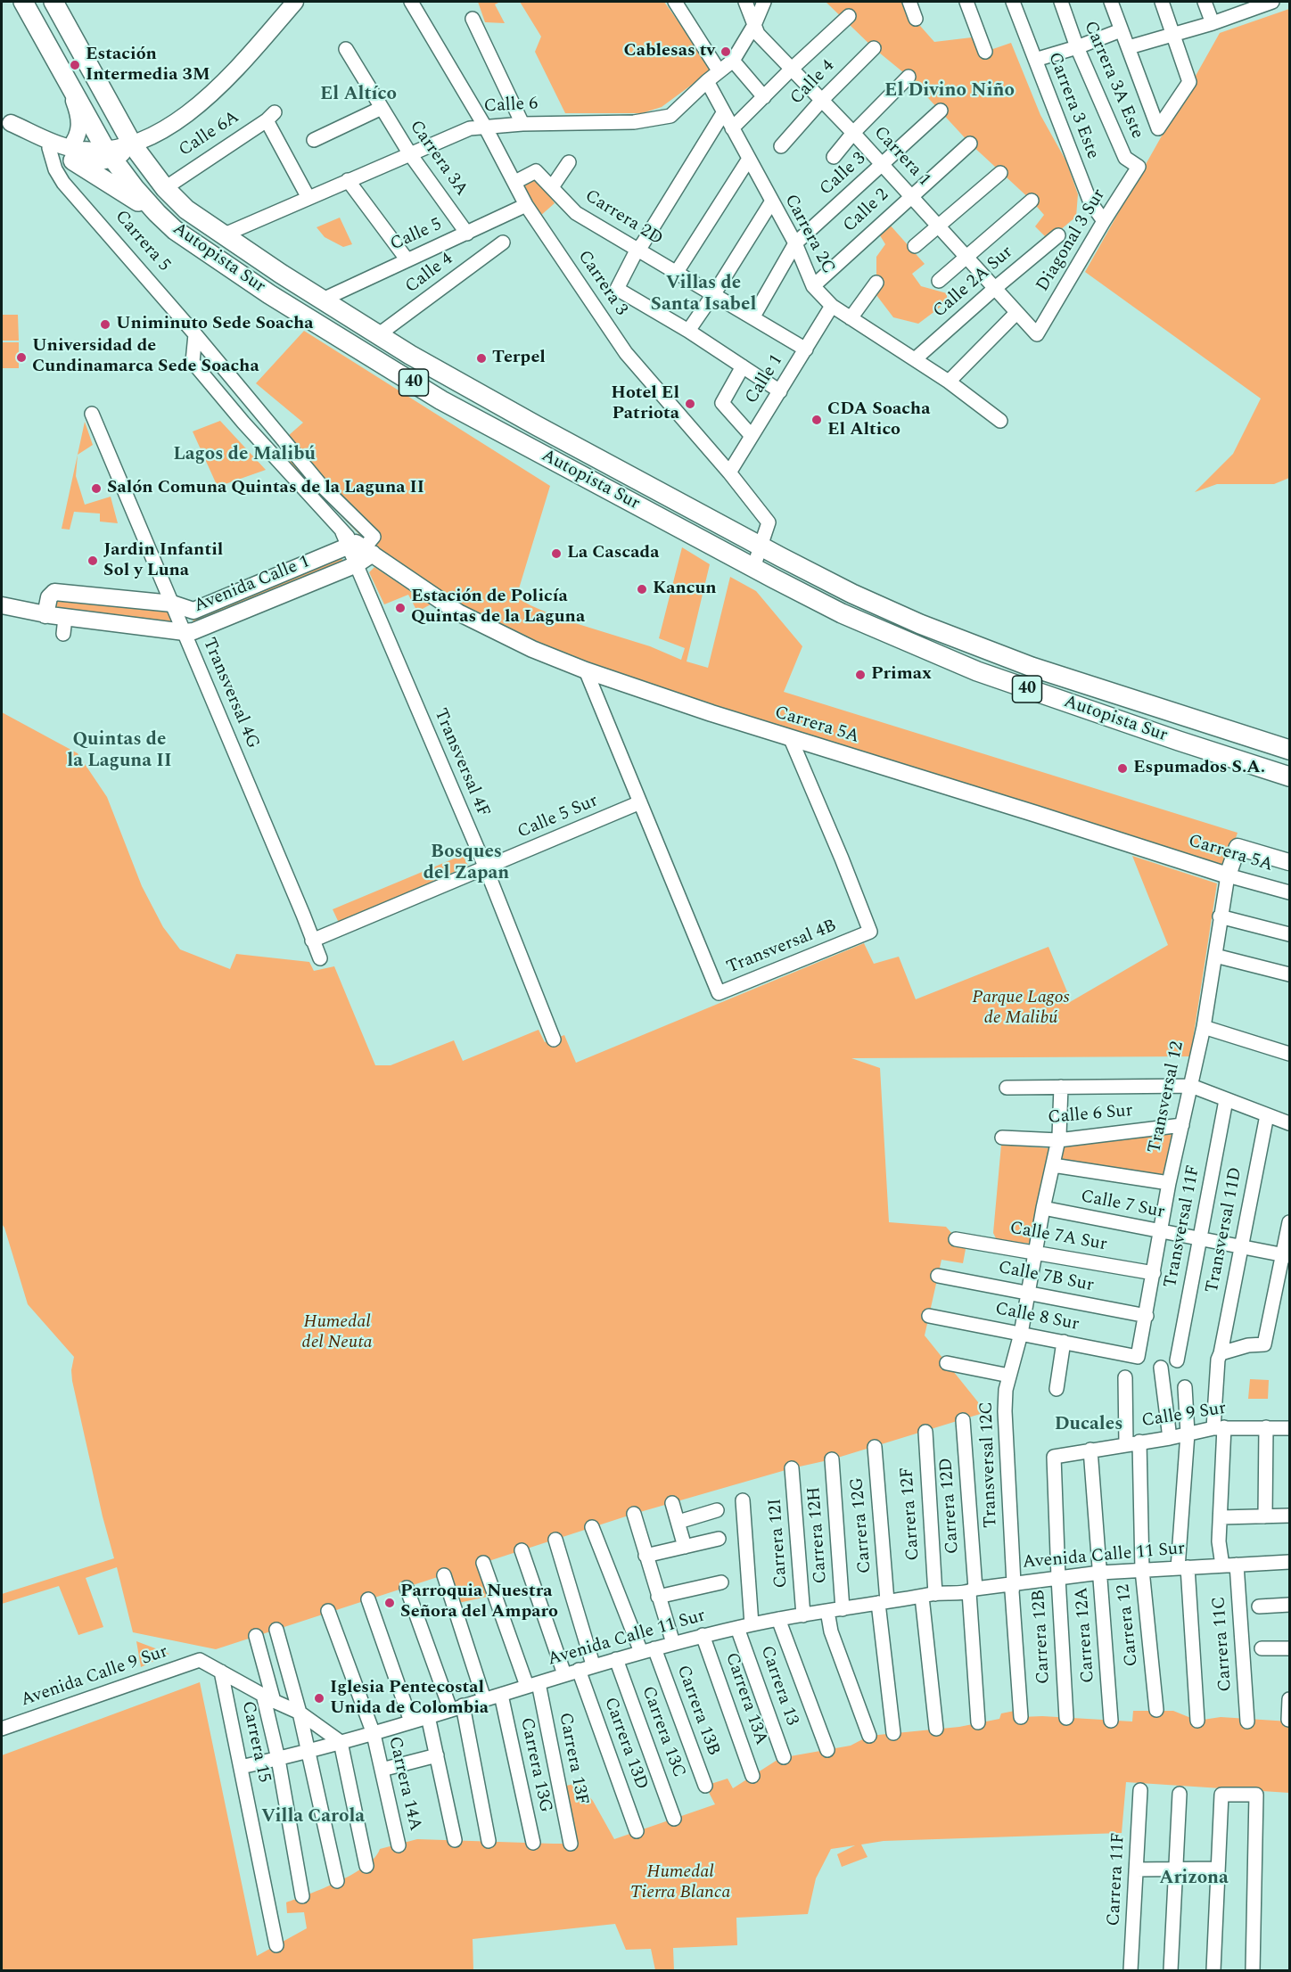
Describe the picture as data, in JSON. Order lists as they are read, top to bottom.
{
  "streets": {
    "highway": ["Autopista Sur", "40"],
    "main road": ["Avenida Calle 1", "Carrera 5A", "Transversal 12"],
    "street": [
      "Carrera 3A Este",
      "Calle 4",
      "Calle 6",
      "Carrera 3 Este",
      "Calle 6A",
      "Carrera 1",
      "Carrera 3A",
      "Calle 3",
      "Calle 2",
      "Carrera 2D",
      "Carrera 2C",
      "Calle 5",
      "Diagonal 3 Sur",
      "Carrera 5",
      "Calle 2A Sur",
      "Carrera 3",
      "Calle 1",
      "Transversal 4G",
      "Transversal 4F",
      "Calle 5 Sur",
      "Transversal 4B",
      "Calle 6 Sur",
      "Calle 7 Sur",
      "Transversal 11F",
      "Transversal 11D",
      "Calle 7A Sur",
      "Calle 7B Sur",
      "Calle 8 Sur",
      "Calle 9 Sur",
      "Transversal 12C",
      "Carrera 12D",
      "Carrera 12F",
      "Carrera 12G",
      "Carrera 12H",
      "Carrera 12I",
      "Avenida Calle 11 Sur",
      "Carrera 12",
      "Carrera 12A",
      "Carrera 12B",
      "Carrera 11C",
      "Avenida Calle 9 Sur",
      "Carrera 13",
      "Carrera 13A",
      "Carrera 13B",
      "Carrera 13C",
      "Carrera 15",
      "Carrera 13D",
      "Carrera 13F",
      "Carrera 13G",
      "Carrera 14A",
      "Carrera 11F"
    ]
  },
  "crossings": [
    ["Carrera 3A Este", "Diagonal 3 Sur"],
    ["Calle 4", "Carrera 1"],
    ["Calle 4", "Autopista Sur"],
    ["Calle 6", "Calle 6A"],
    ["Calle 6", "Carrera 1"],
    ["Calle 6", "Carrera 3A"],
    ["Calle 6", "Carrera 2C"],
    ["Calle 6", "Autopista Sur"],
    ["Calle 6", "Carrera 3"],
    ["Carrera 3 Este", "Diagonal 3 Sur"],
    ["Calle 6A", "Autopista Sur"],
    ["Carrera 1", "Calle 3"],
    ["Carrera 1", "Calle 2"],
    ["Carrera 1", "Diagonal 3 Sur"],
    ["Carrera 1", "Calle 2A Sur"],
    ["Carrera 3A", "Calle 5"],
    ["Calle 3", "Carrera 2D"],
    ["Calle 3", "Carrera 2C"],
    ["Calle 2", "Carrera 2C"],
    ["Carrera 2D", "Carrera 3"],
    ["Carrera 2D", "Calle 1"],
    ["Carrera 2C", "Calle 2A Sur"],
    ["Carrera 2C", "Calle 1"],
    ["Calle 5", "Autopista Sur"],
    ["Calle 5", "Carrera 3"],
    ["Carrera 5", "Avenida Calle 1"],
    ["Carrera 5", "Carrera 5A"],
    ["Autopista Sur", "Carrera 3"],
    ["Carrera 3", "Calle 1"],
    ["Avenida Calle 1", "Transversal 4G"],
    ["Avenida Calle 1", "Carrera 5A"],
    ["Avenida Calle 1", "Transversal 4F"],
    ["Transversal 4G", "Calle 5 Sur"],
    ["Carrera 5A", "Transversal 4B"],
    ["Carrera 5A", "Transversal 12"],
    ["Transversal 4F", "Calle 5 Sur"],
    ["Calle 5 Sur", "Transversal 4B"],
    ["Transversal 12", "Calle 6 Sur"],
    ["Transversal 12", "Calle 7 Sur"],
    ["Transversal 12", "Calle 7A Sur"],
    ["Transversal 12", "Calle 7B Sur"],
    ["Transversal 12", "Calle 8 Sur"],
    ["Calle 6 Sur", "Transversal 11F"],
    ["Calle 6 Sur", "Transversal 11D"],
    ["Calle 6 Sur", "Transversal 12C"],
    ["Calle 7 Sur", "Transversal 11F"],
    ["Calle 7 Sur", "Transversal 11D"],
    ["Calle 7 Sur", "Transversal 12C"],
    ["Transversal 11D", "Calle 9 Sur"],
    ["Transversal 11D", "Carrera 11C"],
    ["Calle 7A Sur", "Transversal 12C"],
    ["Calle 7B Sur", "Transversal 12C"],
    ["Calle 8 Sur", "Transversal 12C"],
    ["Calle 9 Sur", "Carrera 12"],
    ["Calle 9 Sur", "Carrera 12A"],
    ["Calle 9 Sur", "Carrera 12B"],
    ["Calle 9 Sur", "Carrera 11C"],
    ["Transversal 12C", "Avenida Calle 11 Sur"],
    ["Carrera 12D", "Avenida Calle 11 Sur"],
    ["Carrera 12F", "Avenida Calle 11 Sur"],
    ["Carrera 12G", "Avenida Calle 11 Sur"],
    ["Carrera 12H", "Avenida Calle 11 Sur"],
    ["Carrera 12I", "Avenida Calle 11 Sur"],
    ["Avenida Calle 11 Sur", "Carrera 12"],
    ["Avenida Calle 11 Sur", "Carrera 12A"],
    ["Avenida Calle 11 Sur", "Carrera 12B"],
    ["Avenida Calle 11 Sur", "Carrera 11C"],
    ["Avenida Calle 11 Sur", "Carrera 13"],
    ["Avenida Calle 11 Sur", "Carrera 13A"],
    ["Avenida Calle 11 Sur", "Carrera 13B"],
    ["Avenida Calle 11 Sur", "Carrera 13C"],
    ["Avenida Calle 11 Sur", "Carrera 15"],
    ["Avenida Calle 11 Sur", "Carrera 13D"],
    ["Avenida Calle 11 Sur", "Carrera 13F"],
    ["Avenida Calle 11 Sur", "Carrera 13G"],
    ["Avenida Calle 11 Sur", "Carrera 14A"],
    ["Avenida Calle 9 Sur", "Carrera 15"]
  ],
  "districts": [
    "El Divino Niño",
    "El Altíco",
    "Villas de Santa Isabel",
    "Lagos de Malibú",
    "Quintas de la Laguna II",
    "Bosques del Zapan",
    "Ducales",
    "Villa Carola",
    "Arizona"
  ],
  "parks": ["Parque Lagos de Malibú", "Humedal del Neuta", "Humedal Tierra Blanca"],
  "places": [
    "Cablesas tv",
    "Estación Intermedia 3M",
    "Uniminuto Sede Soacha",
    "Universidad de Cundinamarca Sede Soacha",
    "Terpel",
    "Hotel El Patriota",
    "CDA Soacha El Altico",
    "Salón Comuna Quintas de la Laguna II",
    "La Cascada",
    "Jardin Infantil Sol y Luna",
    "Kancun",
    "Estación de Policía Quintas de la Laguna",
    "Primax",
    "Espumados S.A.",
    "Parroquia Nuestra Señora del Amparo",
    "Iglesia Pentecostal Unida de Colombia"
  ]
}
